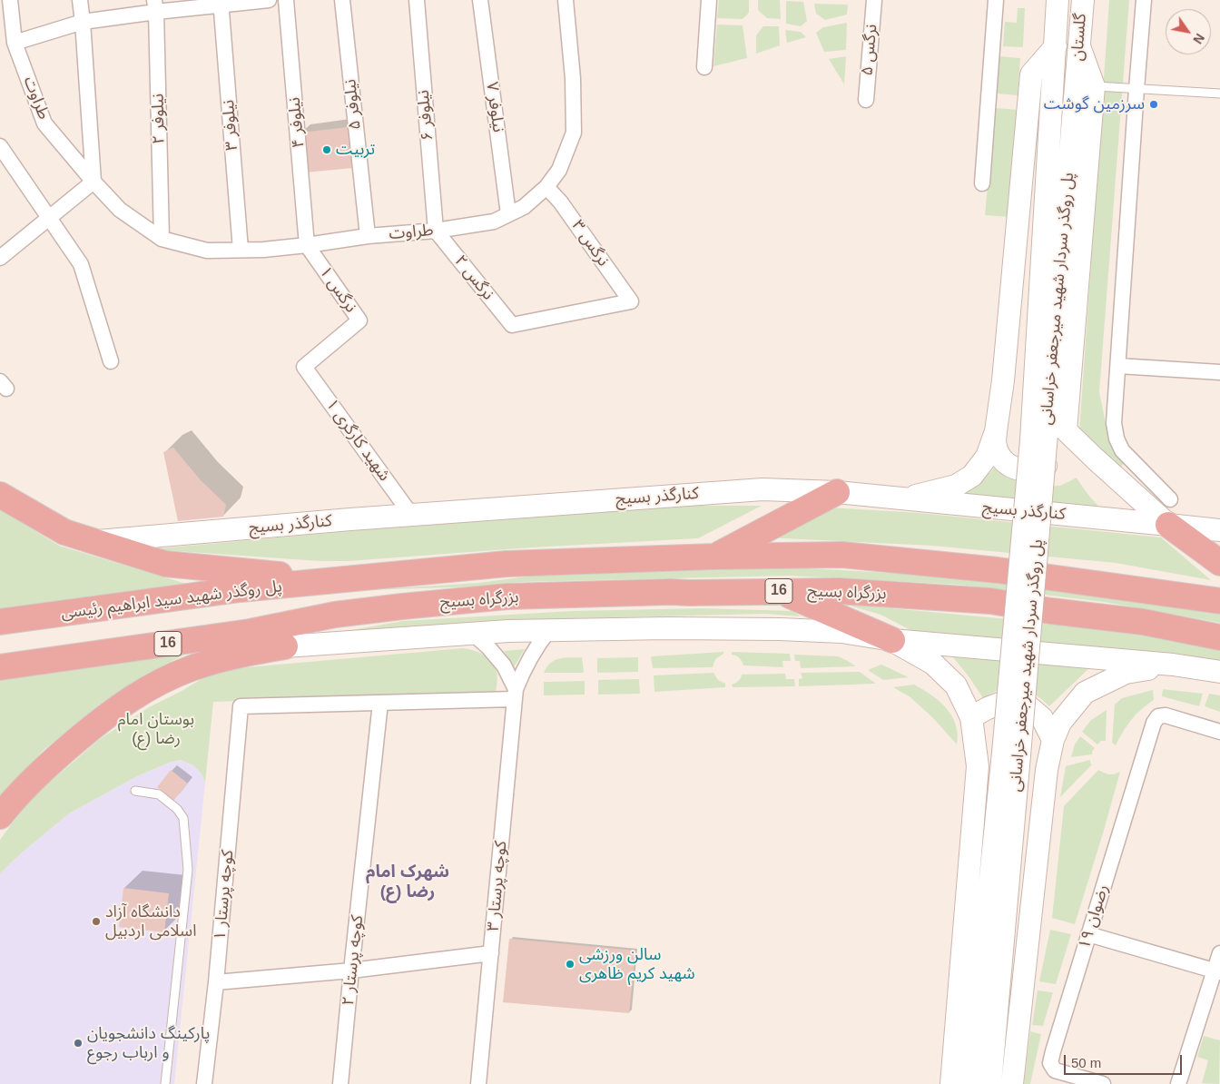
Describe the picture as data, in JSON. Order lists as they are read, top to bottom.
{
  "streets": {
    "highway": ["16", "بزرگراه بسیج", "پل روگذر شهید سید ابراهیم رئیسی"],
    "main road": ["گلستان", "پل روگذر سردار شهید میرجعفر خراسانی", "کنارگذر بسیج"],
    "street": [
      "نرگس ۵",
      "طراوت",
      "نیلوفر ۵",
      "نیلوفر ۷",
      "نیلوفر ۶",
      "نیلوفر ۲",
      "نیلوفر ۴",
      "نیلوفر ۳",
      "نرگس ۳",
      "نرگس ۲",
      "نرگس ۱",
      "شهید کارگری ۱",
      "کوچه پرستار ۳",
      "کوچه پرستار ۱",
      "رضوان ۱۹",
      "کوچه پرستار ۲"
    ]
  },
  "crossings": [
    ["گلستان", "پل روگذر سردار شهید میرجعفر خراسانی"],
    ["طراوت", "نیلوفر ۵"],
    ["طراوت", "نیلوفر ۷"],
    ["طراوت", "نیلوفر ۶"],
    ["طراوت", "نیلوفر ۲"],
    ["طراوت", "نیلوفر ۴"],
    ["طراوت", "نیلوفر ۳"],
    ["طراوت", "نرگس ۳"],
    ["طراوت", "نرگس ۲"],
    ["طراوت", "نرگس ۱"],
    ["نیلوفر ۶", "نرگس ۲"],
    ["نیلوفر ۴", "نرگس ۱"],
    ["نرگس ۳", "نرگس ۲"],
    ["نرگس ۱", "شهید کارگری ۱"],
    ["شهید کارگری ۱", "کنارگذر بسیج"],
    ["بزرگراه بسیج", "پل روگذر شهید سید ابراهیم رئیسی"],
    ["کوچه پرستار ۱", "کوچه پرستار ۲"]
  ],
  "districts": ["شهرک امام رضا (ع)"],
  "parks": ["بوستان امام رضا (ع)"],
  "places": [
    "سرزمین گوشت",
    "تربیت",
    "دانشگاه آزاد اسلامی اردبیل",
    "سالن ورزشی شهید کریم ظاهری",
    "پارکینگ دانشجویان و ارباب رجوع"
  ],
  "scale_bar": "50 m",
  "north": "bottom right"
}
